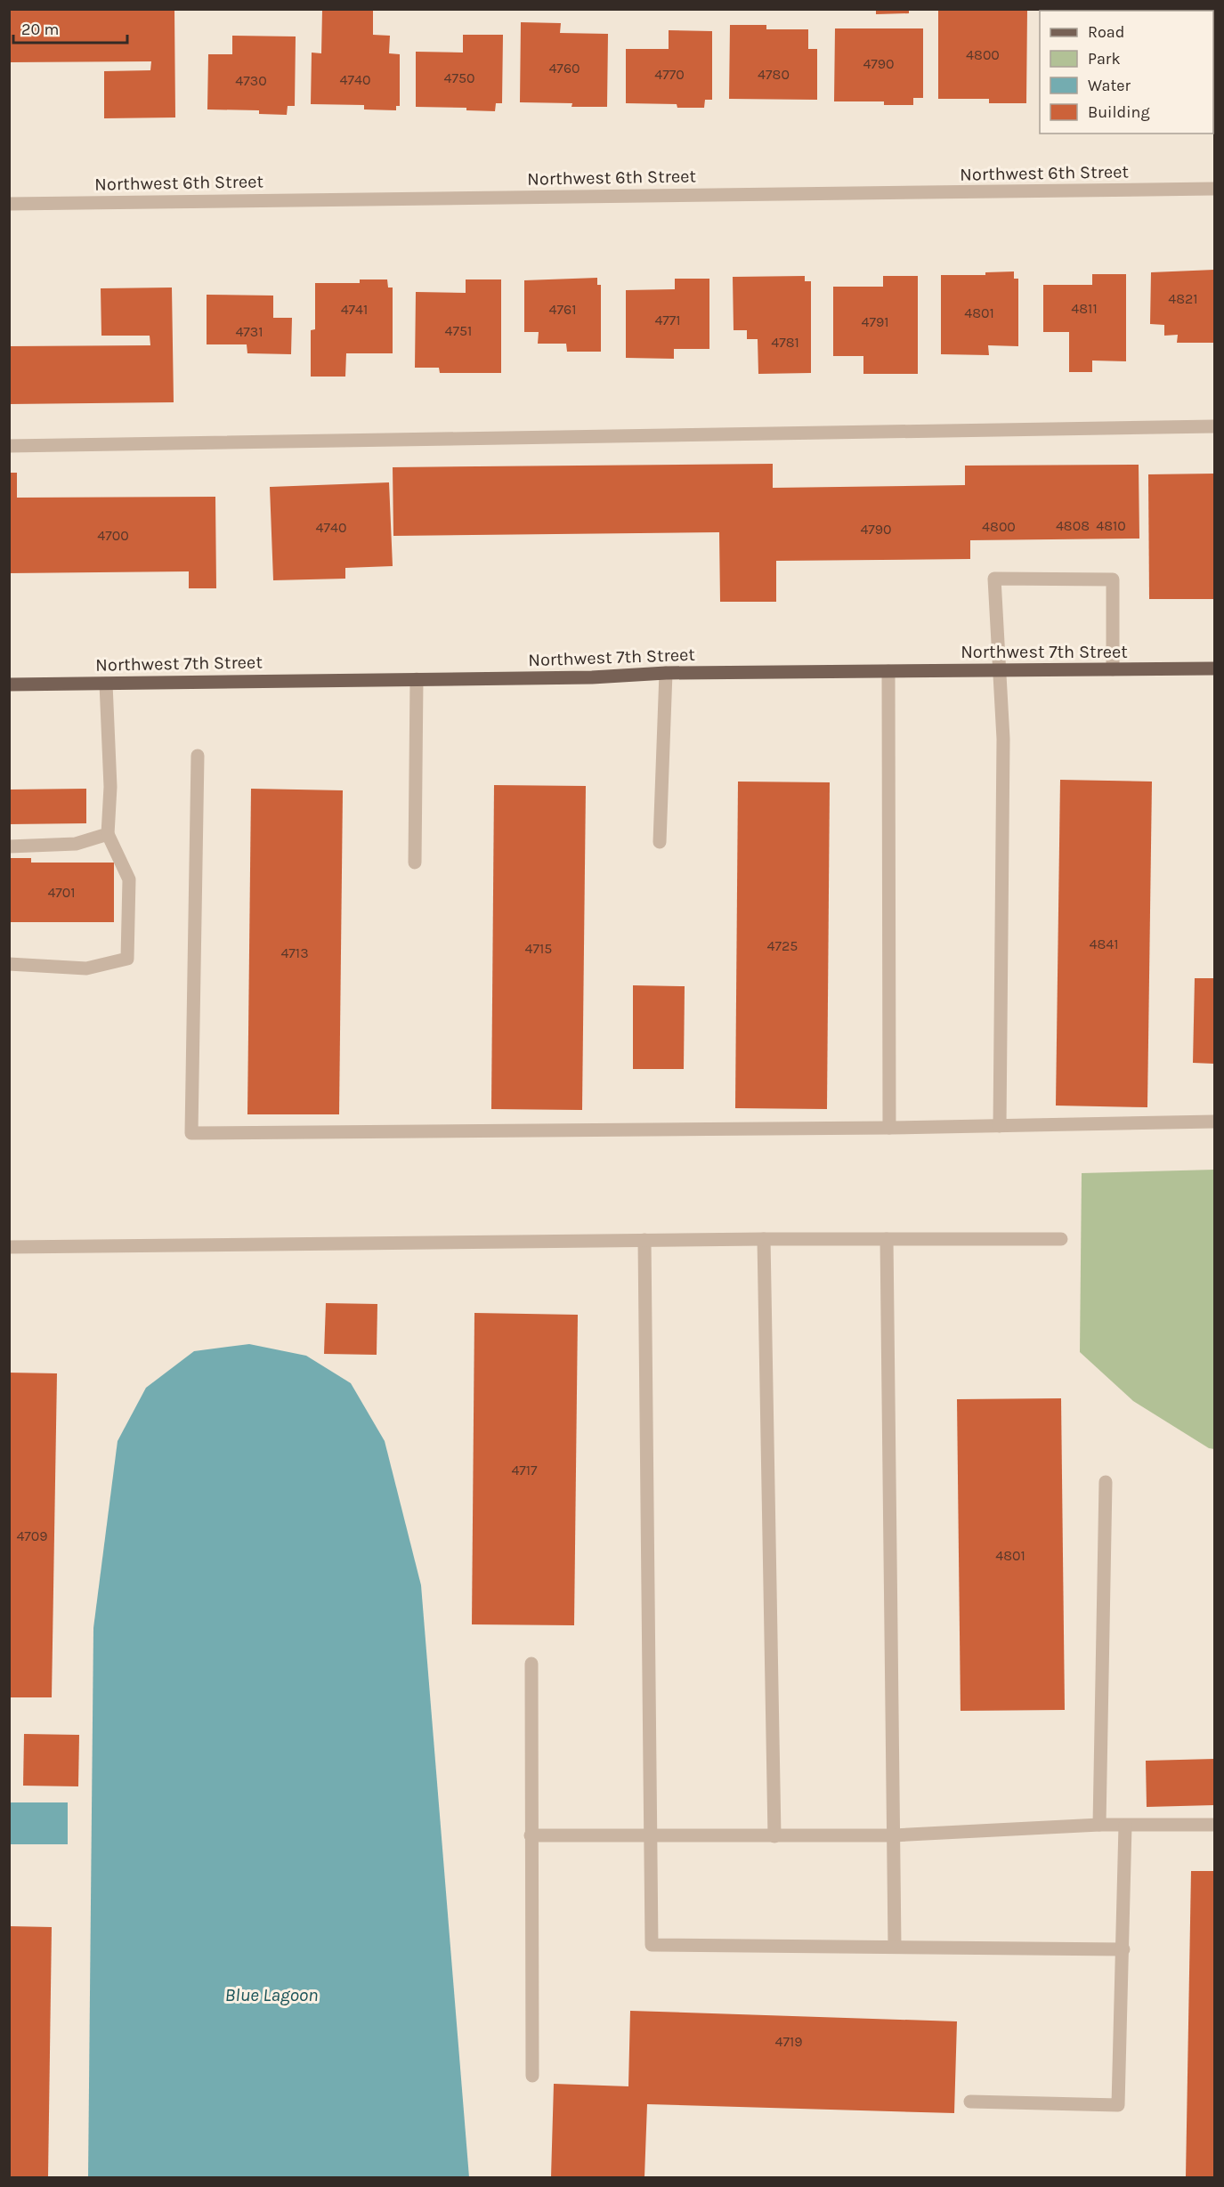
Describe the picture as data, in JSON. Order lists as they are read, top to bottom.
{
  "streets": {
    "main road": ["Northwest 7th Street"],
    "street": ["Northwest 6th Street"]
  },
  "water": ["Blue Lagoon"],
  "house_numbers": [
    "4800",
    "4790",
    "4760",
    "4770",
    "4780",
    "4750",
    "4740",
    "4730",
    "4821",
    "4811",
    "4741",
    "4761",
    "4801",
    "4771",
    "4791",
    "4751",
    "4731",
    "4781",
    "4808",
    "4810",
    "4800",
    "4740",
    "4790",
    "4700",
    "4701",
    "4841",
    "4725",
    "4715",
    "4713",
    "4717",
    "4709",
    "4801",
    "4719"
  ],
  "legend": [
    "Road",
    "Park",
    "Water",
    "Building"
  ],
  "scale_bar": "20 m"
}
